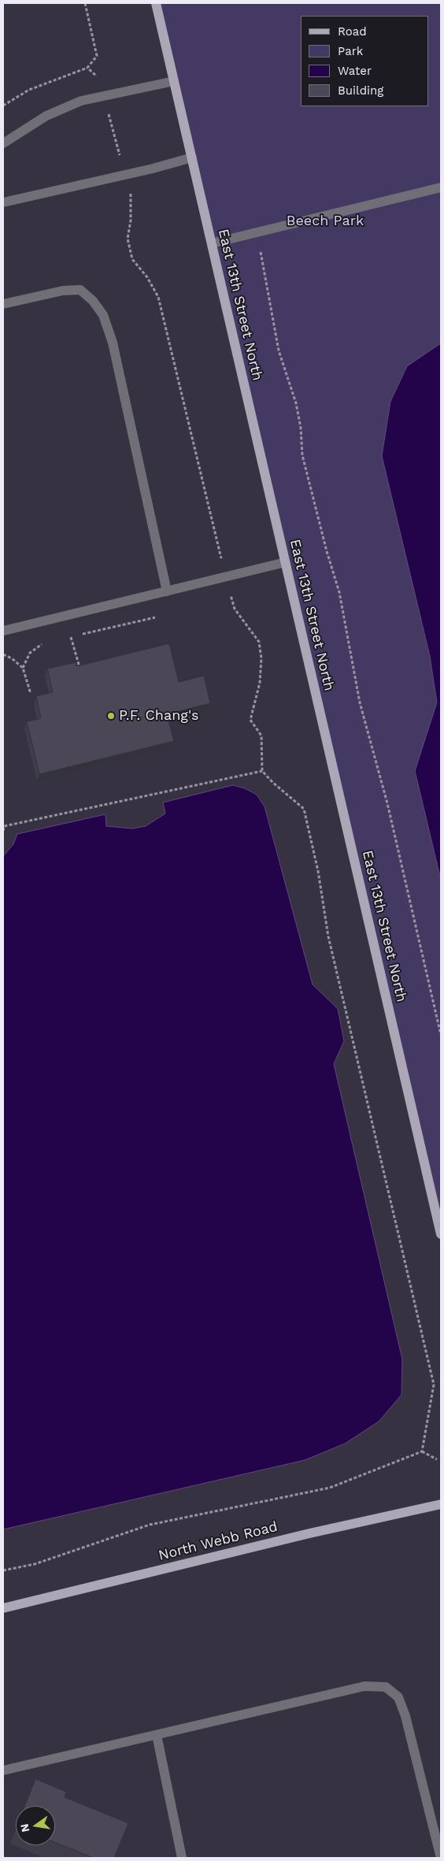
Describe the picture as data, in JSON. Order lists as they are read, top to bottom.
{
  "streets": {
    "main road": ["East 13th Street North", "North Webb Road"]
  },
  "parks": ["Beech Park"],
  "places": ["P.F. Chang's"],
  "legend": [
    "Road",
    "Park",
    "Water",
    "Building"
  ],
  "north": "left"
}
